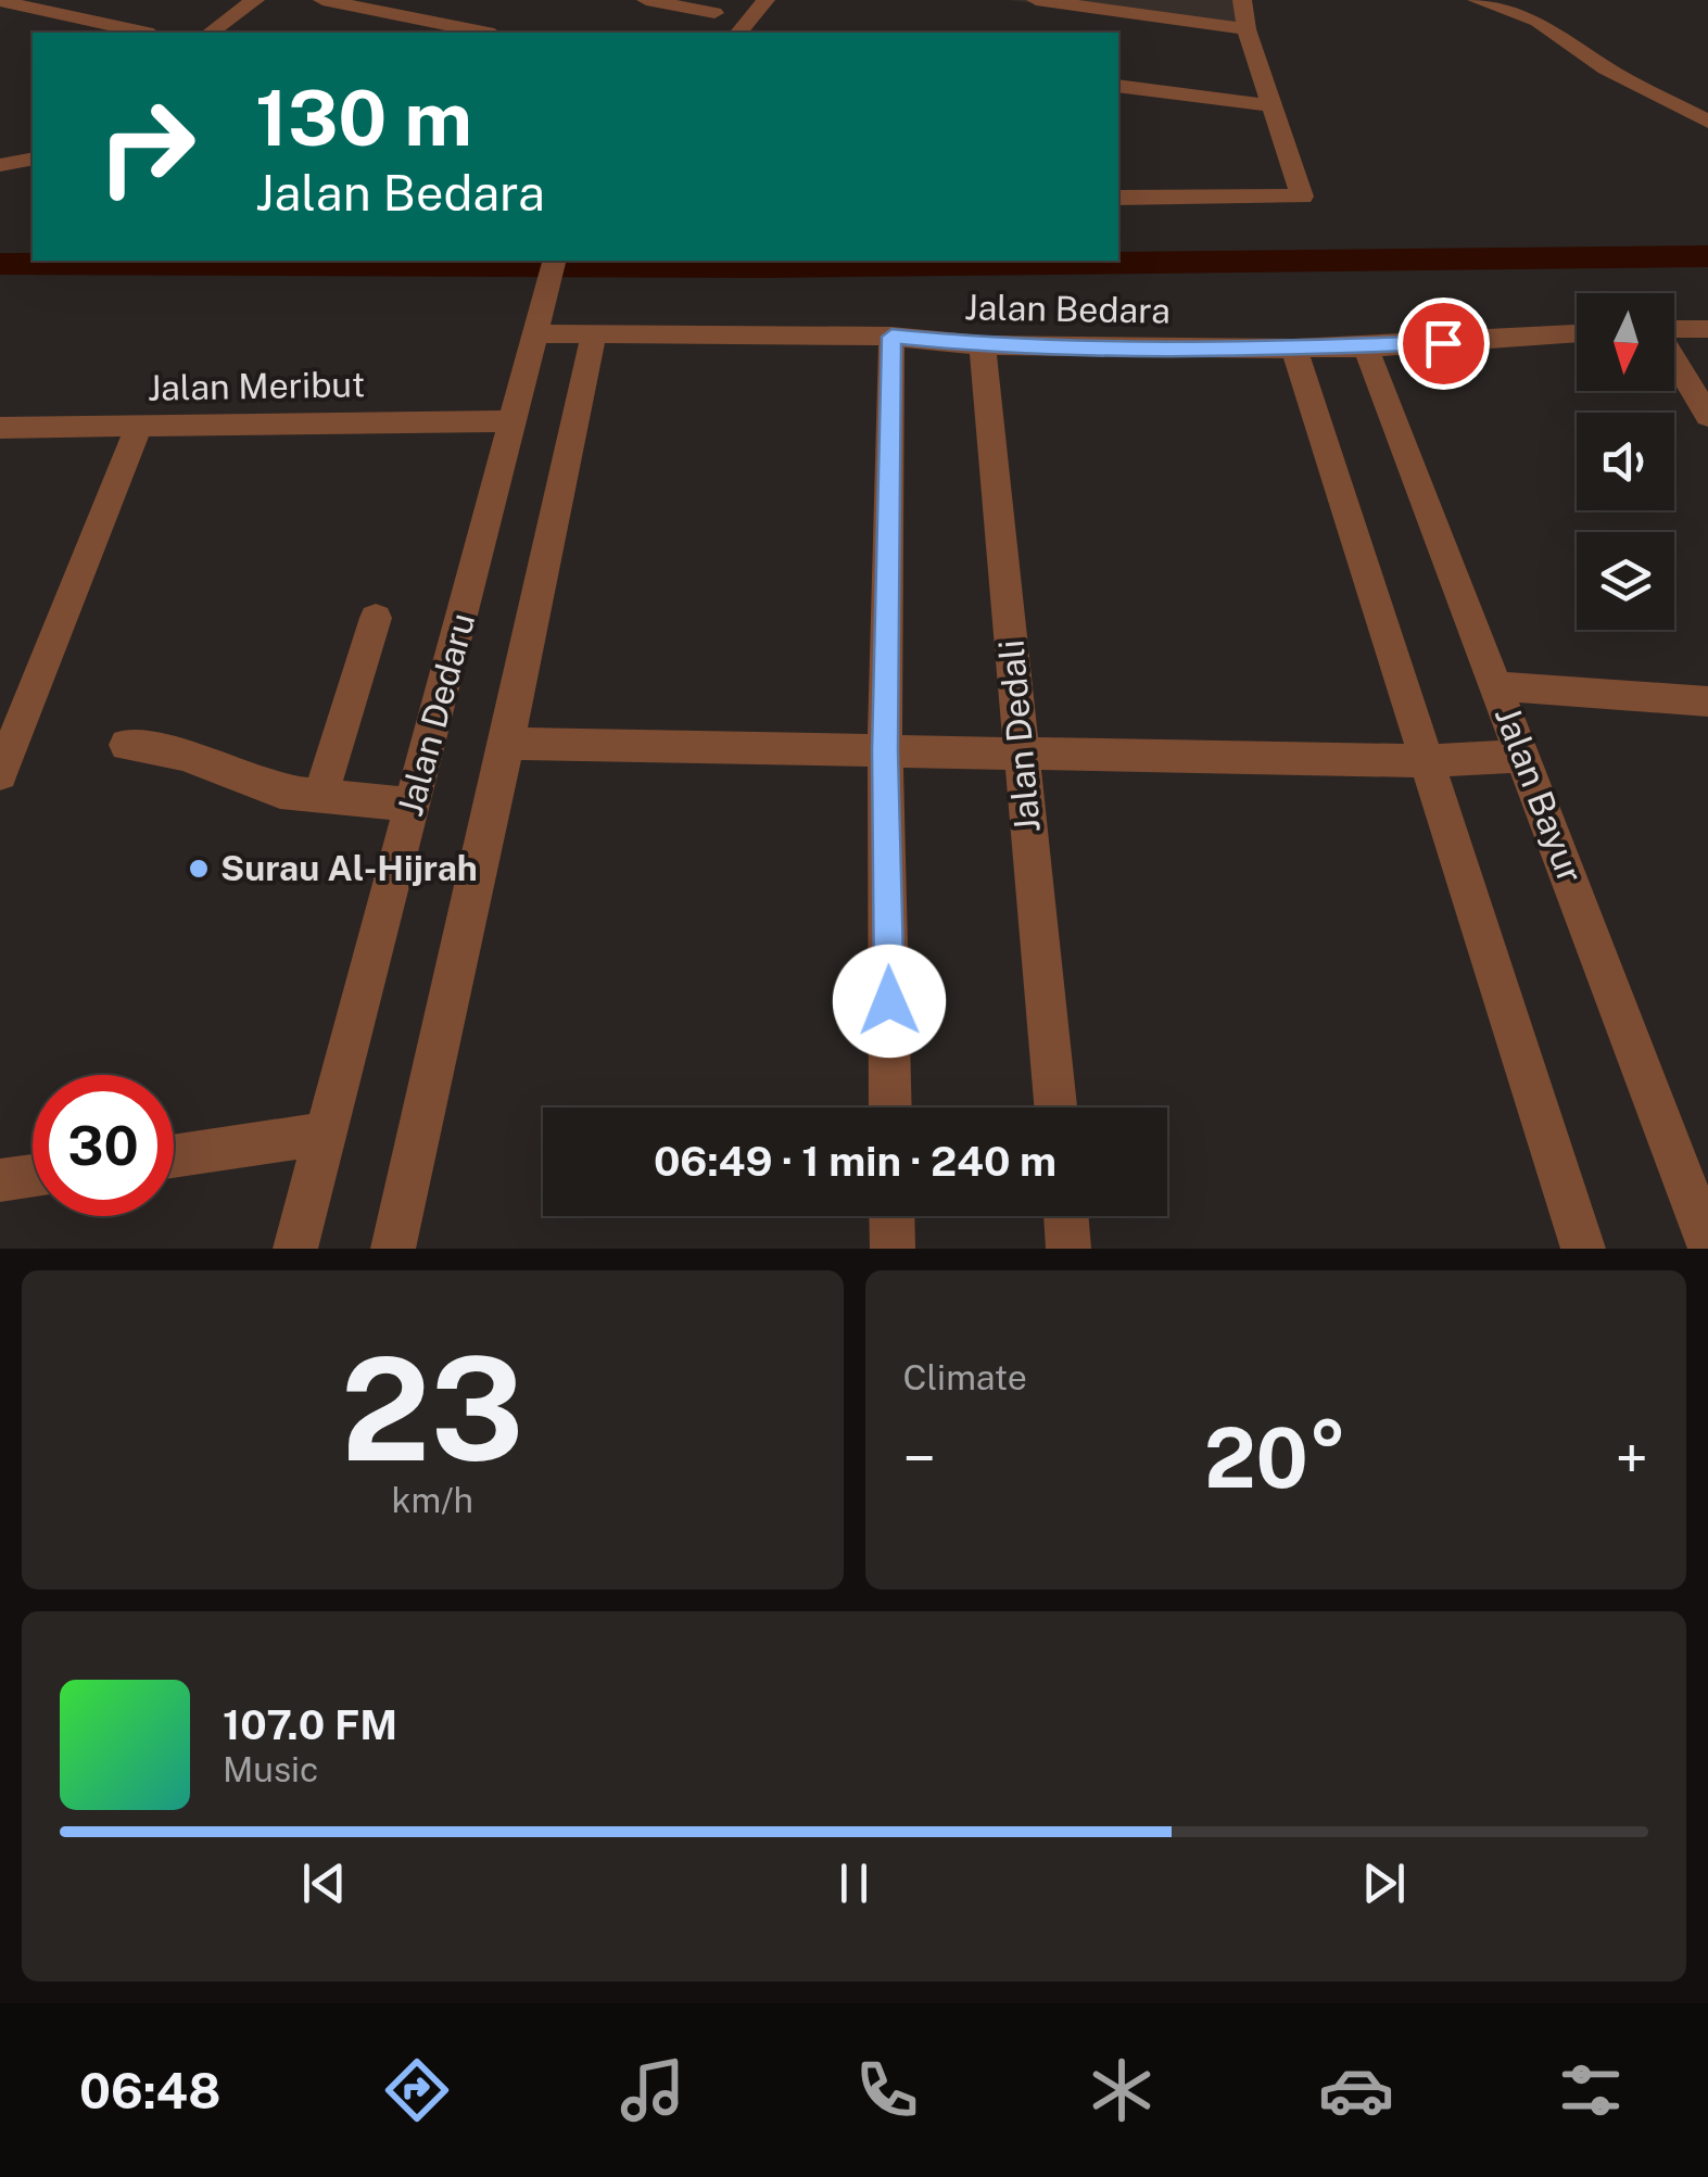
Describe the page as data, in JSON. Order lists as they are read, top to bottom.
{
  "streets": {
    "street": [
      "Jalan Bedara",
      "Jalan Meribut",
      "Jalan Dedaru",
      "Jalan Dedali",
      "Jalan Bayur"
    ]
  },
  "crossings": [
    ["Jalan Bedara", "Jalan Dedaru"],
    ["Jalan Bedara", "Jalan Dedali"],
    ["Jalan Bedara", "Jalan Bayur"],
    ["Jalan Meribut", "Jalan Dedaru"]
  ],
  "places": ["Surau Al-Hijrah"],
  "north": "bottom",
  "page": {
    "turn": ["130 m", "Jalan Bedara"],
    "limit": "30",
    "trip": "06:49 · 1 min · 240 m",
    "tile": [
      ["23", "km/h"],
      "Climate"
    ],
    "heat": ["−", "20°", "+"],
    "song": ["107.0 FM", "Music"],
    "tabs": "06:48"
  }
}
